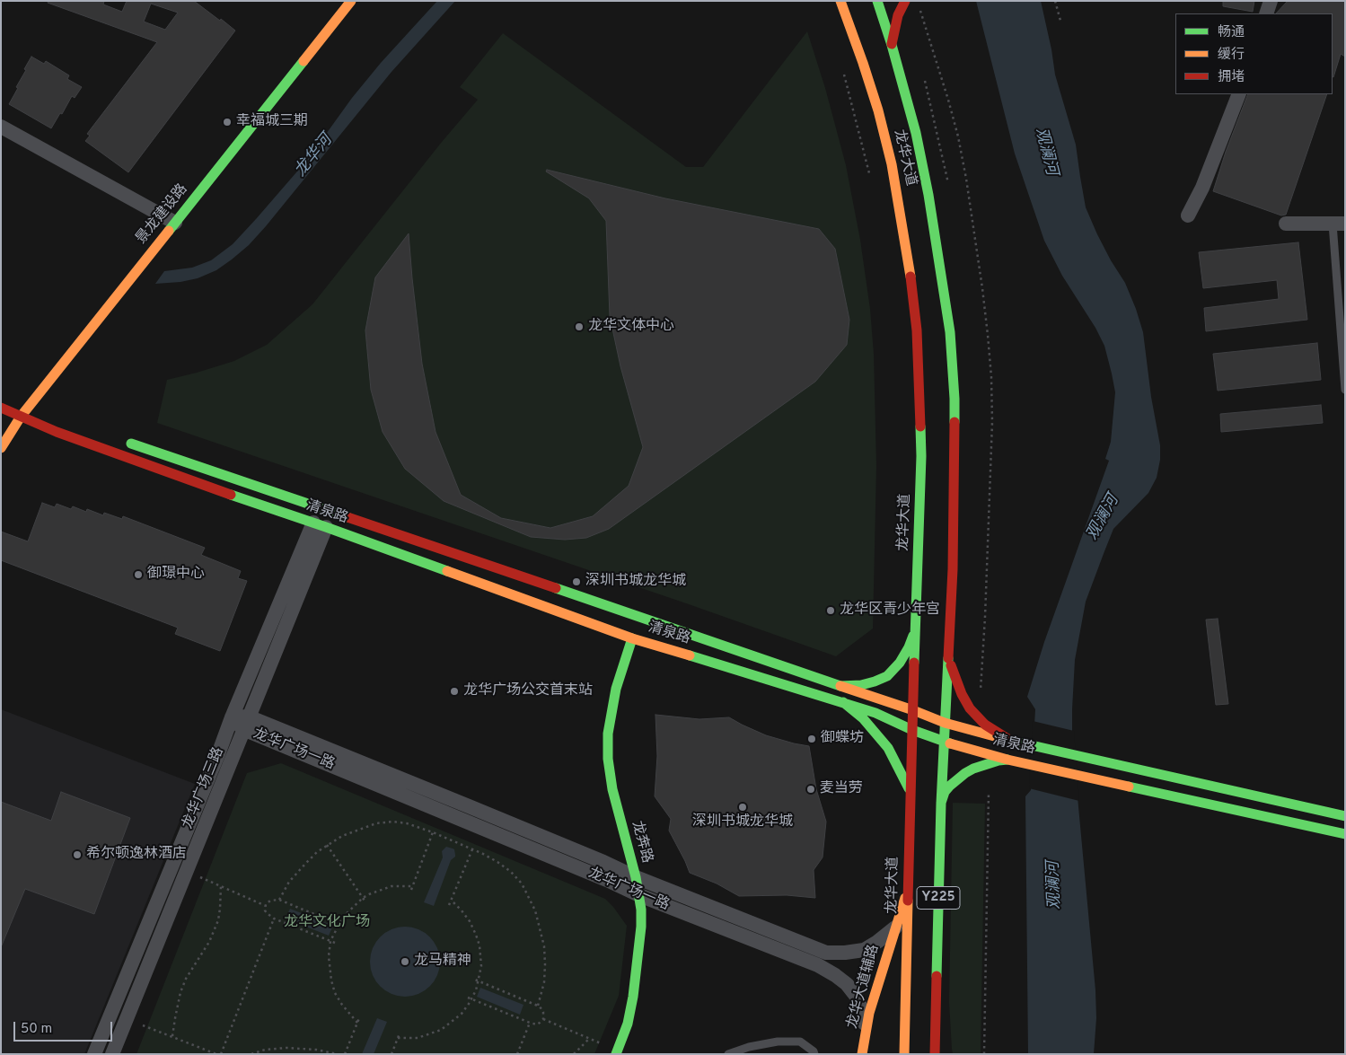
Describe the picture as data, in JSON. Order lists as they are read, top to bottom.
{
  "streets": {
    "main road": [
      "龙华大道",
      "景龙建设路",
      "清泉路",
      "龙奔路",
      "Y225",
      "龙华大道辅路"
    ],
    "street": ["龙华广场一路", "龙华广场三路"]
  },
  "crossings": [
    ["龙华大道", "清泉路"],
    ["龙华大道", "龙华大道辅路"],
    ["景龙建设路", "清泉路"],
    ["清泉路", "龙华广场三路"],
    ["清泉路", "龙奔路"],
    ["龙华广场一路", "龙华广场三路"],
    ["龙华广场一路", "龙奔路"],
    ["龙华广场一路", "龙华大道辅路"]
  ],
  "water": ["观澜河", "龙华河"],
  "parks": ["龙华文化广场"],
  "places": [
    "幸福城三期",
    "龙华文体中心",
    "御璟中心",
    "深圳书城龙华城",
    "龙华区青少年宫",
    "龙华广场公交首末站",
    "御蝶坊",
    "麦当劳",
    "深圳书城·龙华城",
    "希尔顿逸林酒店",
    "龙马精神"
  ],
  "legend": ["畅通", "缓行", "拥堵"],
  "scale_bar": "50 m"
}
